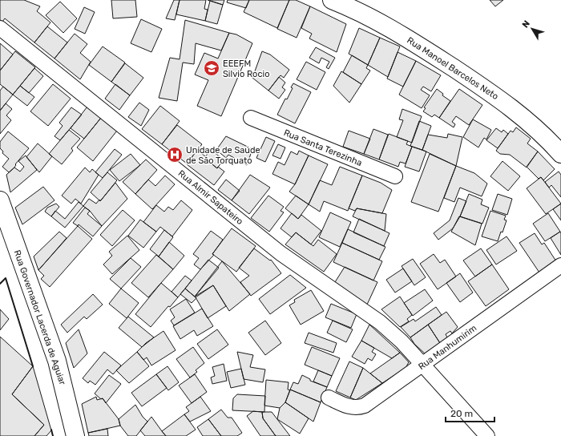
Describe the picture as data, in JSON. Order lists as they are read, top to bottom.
{
  "streets": {
    "street": [
      "Rua Manoel Barcelos Neto",
      "Rua Santa Terezinha",
      "Rua Almir Sapateiro",
      "Rua Governador Lacerda de Aguiar",
      "Rua Manhumirim"
    ]
  },
  "crossings": [
    ["Rua Almir Sapateiro", "Rua Manhumirim"]
  ],
  "places": {
    "school or university": ["EEEFM Silvio Rocio"],
    "hospital": ["Unidade de Saúde de São Torquato"]
  },
  "scale_bar": "20 m",
  "north": "top left"
}
